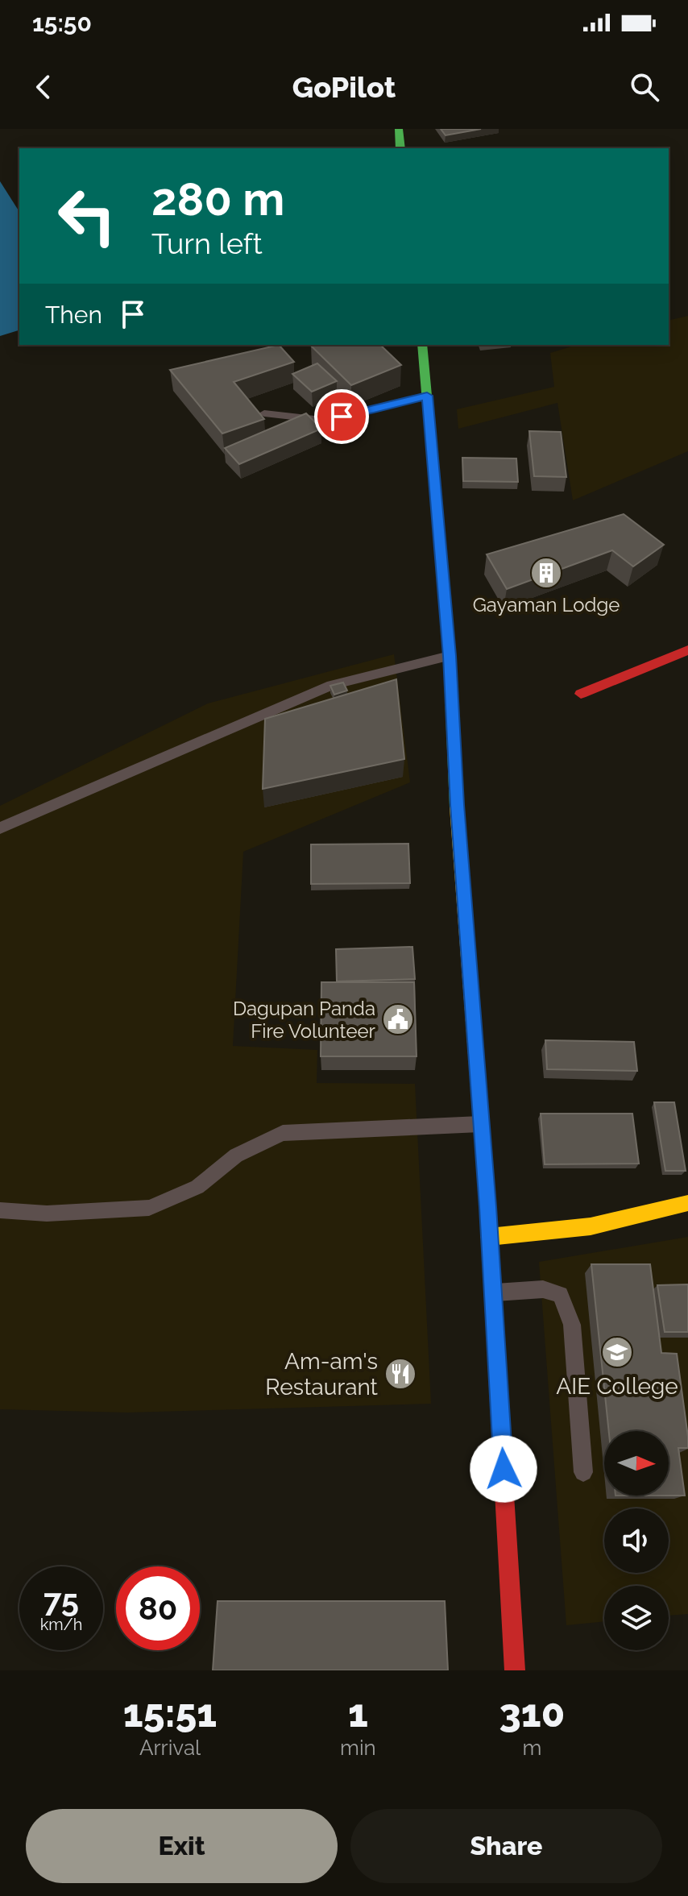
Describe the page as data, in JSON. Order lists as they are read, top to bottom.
{
  "places": {
    "building": ["Gayaman Lodge"],
    "public building": ["Dagupan Panda Fire Volunteer"],
    "school or university": ["AIE College"],
    "restaurant": ["Am-am's Restaurant"]
  },
  "north": "right",
  "page": {
    "status": "15:50",
    "header": "GoPilot",
    "turn": ["280 m", "Turn left"],
    "then": "Then",
    "speed": "75 km/h",
    "limit": "80",
    "eta": [
      "15:51",
      "Arrival",
      "1",
      "min",
      "310",
      "m"
    ],
    "buttons": ["Exit", "Share"]
  }
}
